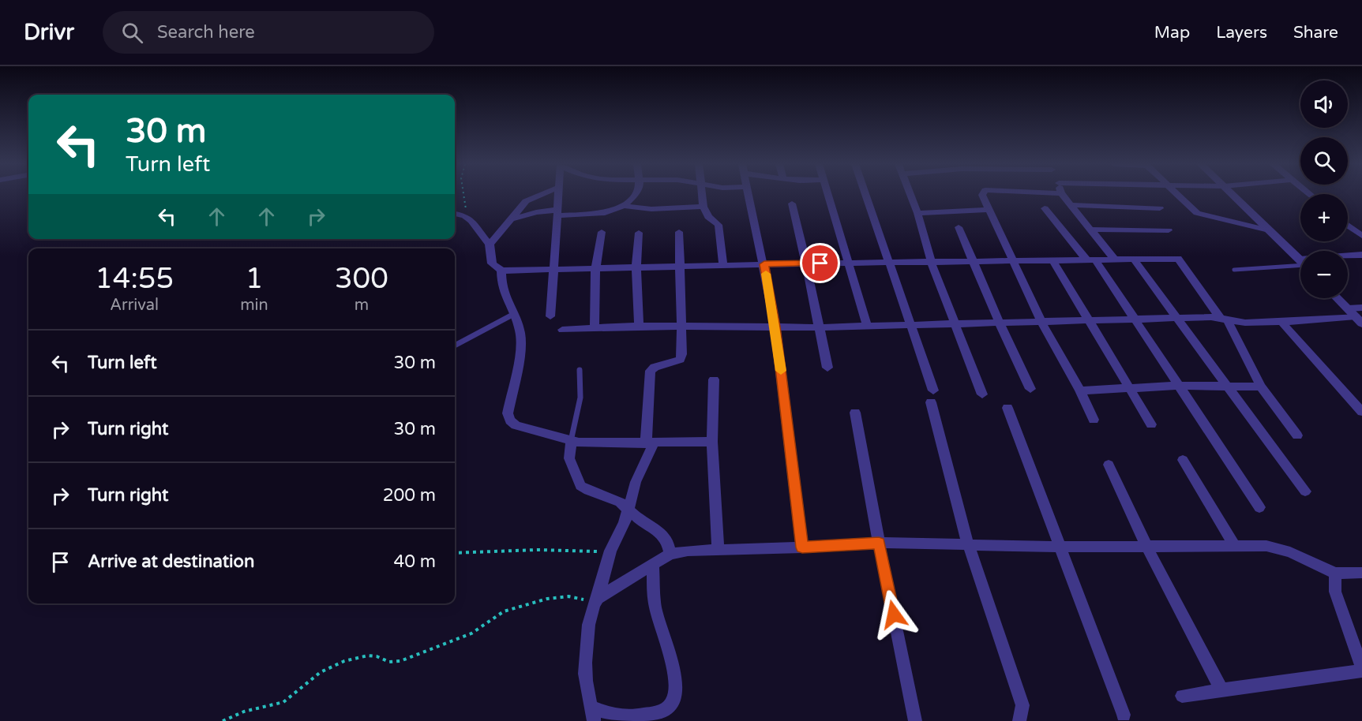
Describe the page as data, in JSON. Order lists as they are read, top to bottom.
{
  "page": {
    "header": "Drivr",
    "search": "Search here",
    "nav": ["Map", "Layers", "Share"],
    "map_buttons": ["+", "−"],
    "turn": ["30 m", "Turn left"],
    "eta": [
      "14:55",
      "Arrival",
      "1",
      "min",
      "300",
      "m"
    ],
    "list": [
      {
        "name": "Turn left",
        "value": "30 m"
      },
      {
        "name": "Turn right",
        "value": "30 m"
      },
      {
        "name": "Turn right",
        "value": "200 m"
      },
      {
        "name": "Arrive at destination",
        "value": "40 m"
      }
    ]
  }
}
